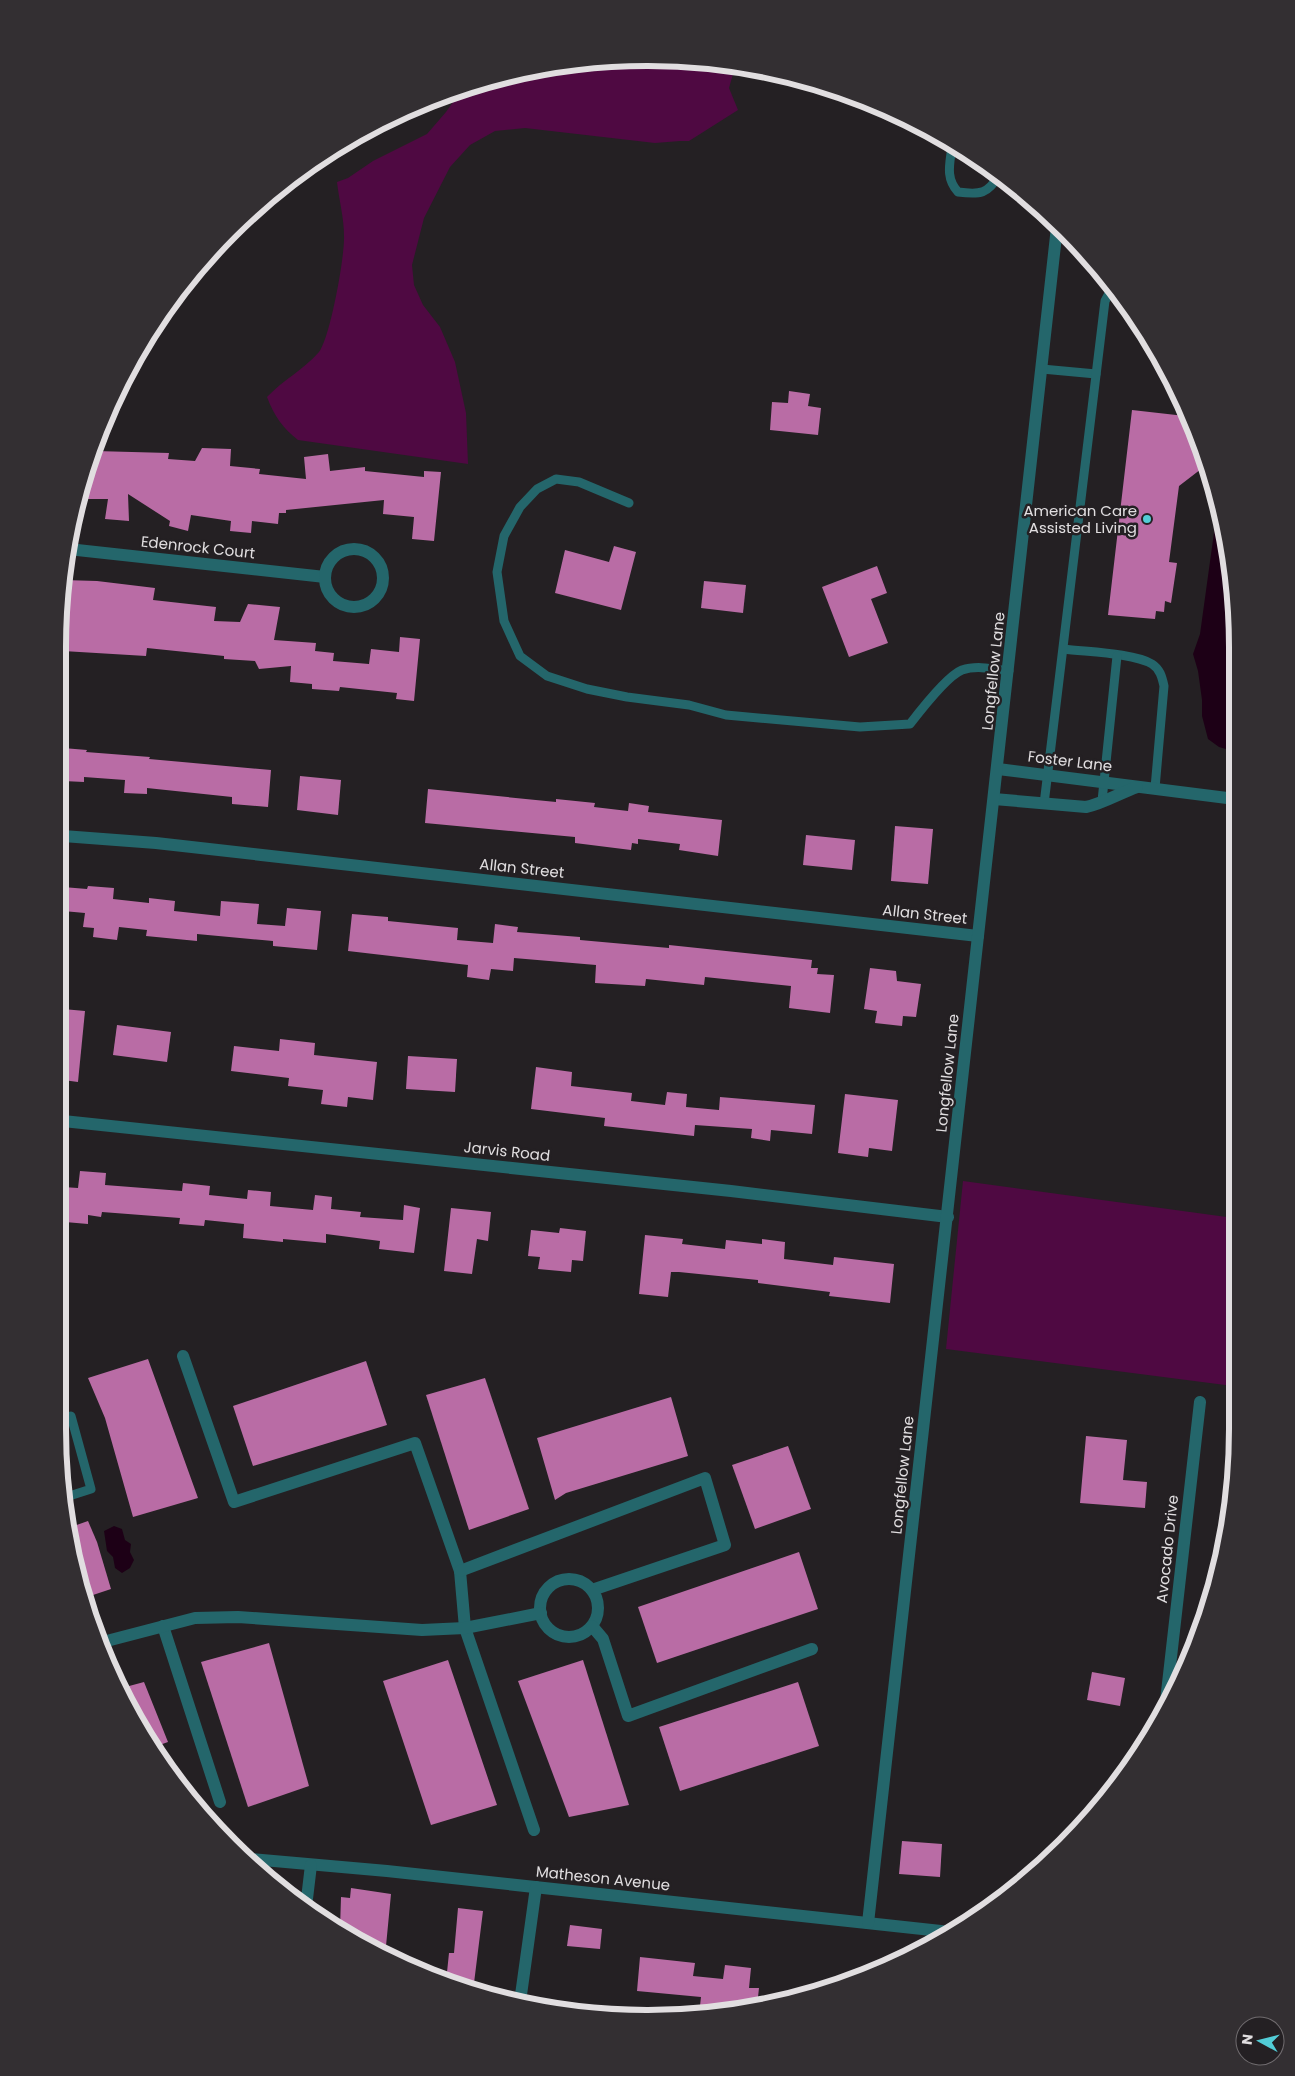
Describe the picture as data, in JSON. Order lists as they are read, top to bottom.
{
  "streets": {
    "street": [
      "Edenrock Court",
      "Longfellow Lane",
      "Foster Lane",
      "Allan Street",
      "Jarvis Road",
      "Avocado Drive",
      "Matheson Avenue"
    ]
  },
  "crossings": [
    ["Longfellow Lane", "Foster Lane"],
    ["Longfellow Lane", "Allan Street"],
    ["Longfellow Lane", "Jarvis Road"],
    ["Longfellow Lane", "Matheson Avenue"]
  ],
  "places": ["American Care Assisted Living"],
  "north": "left"
}
